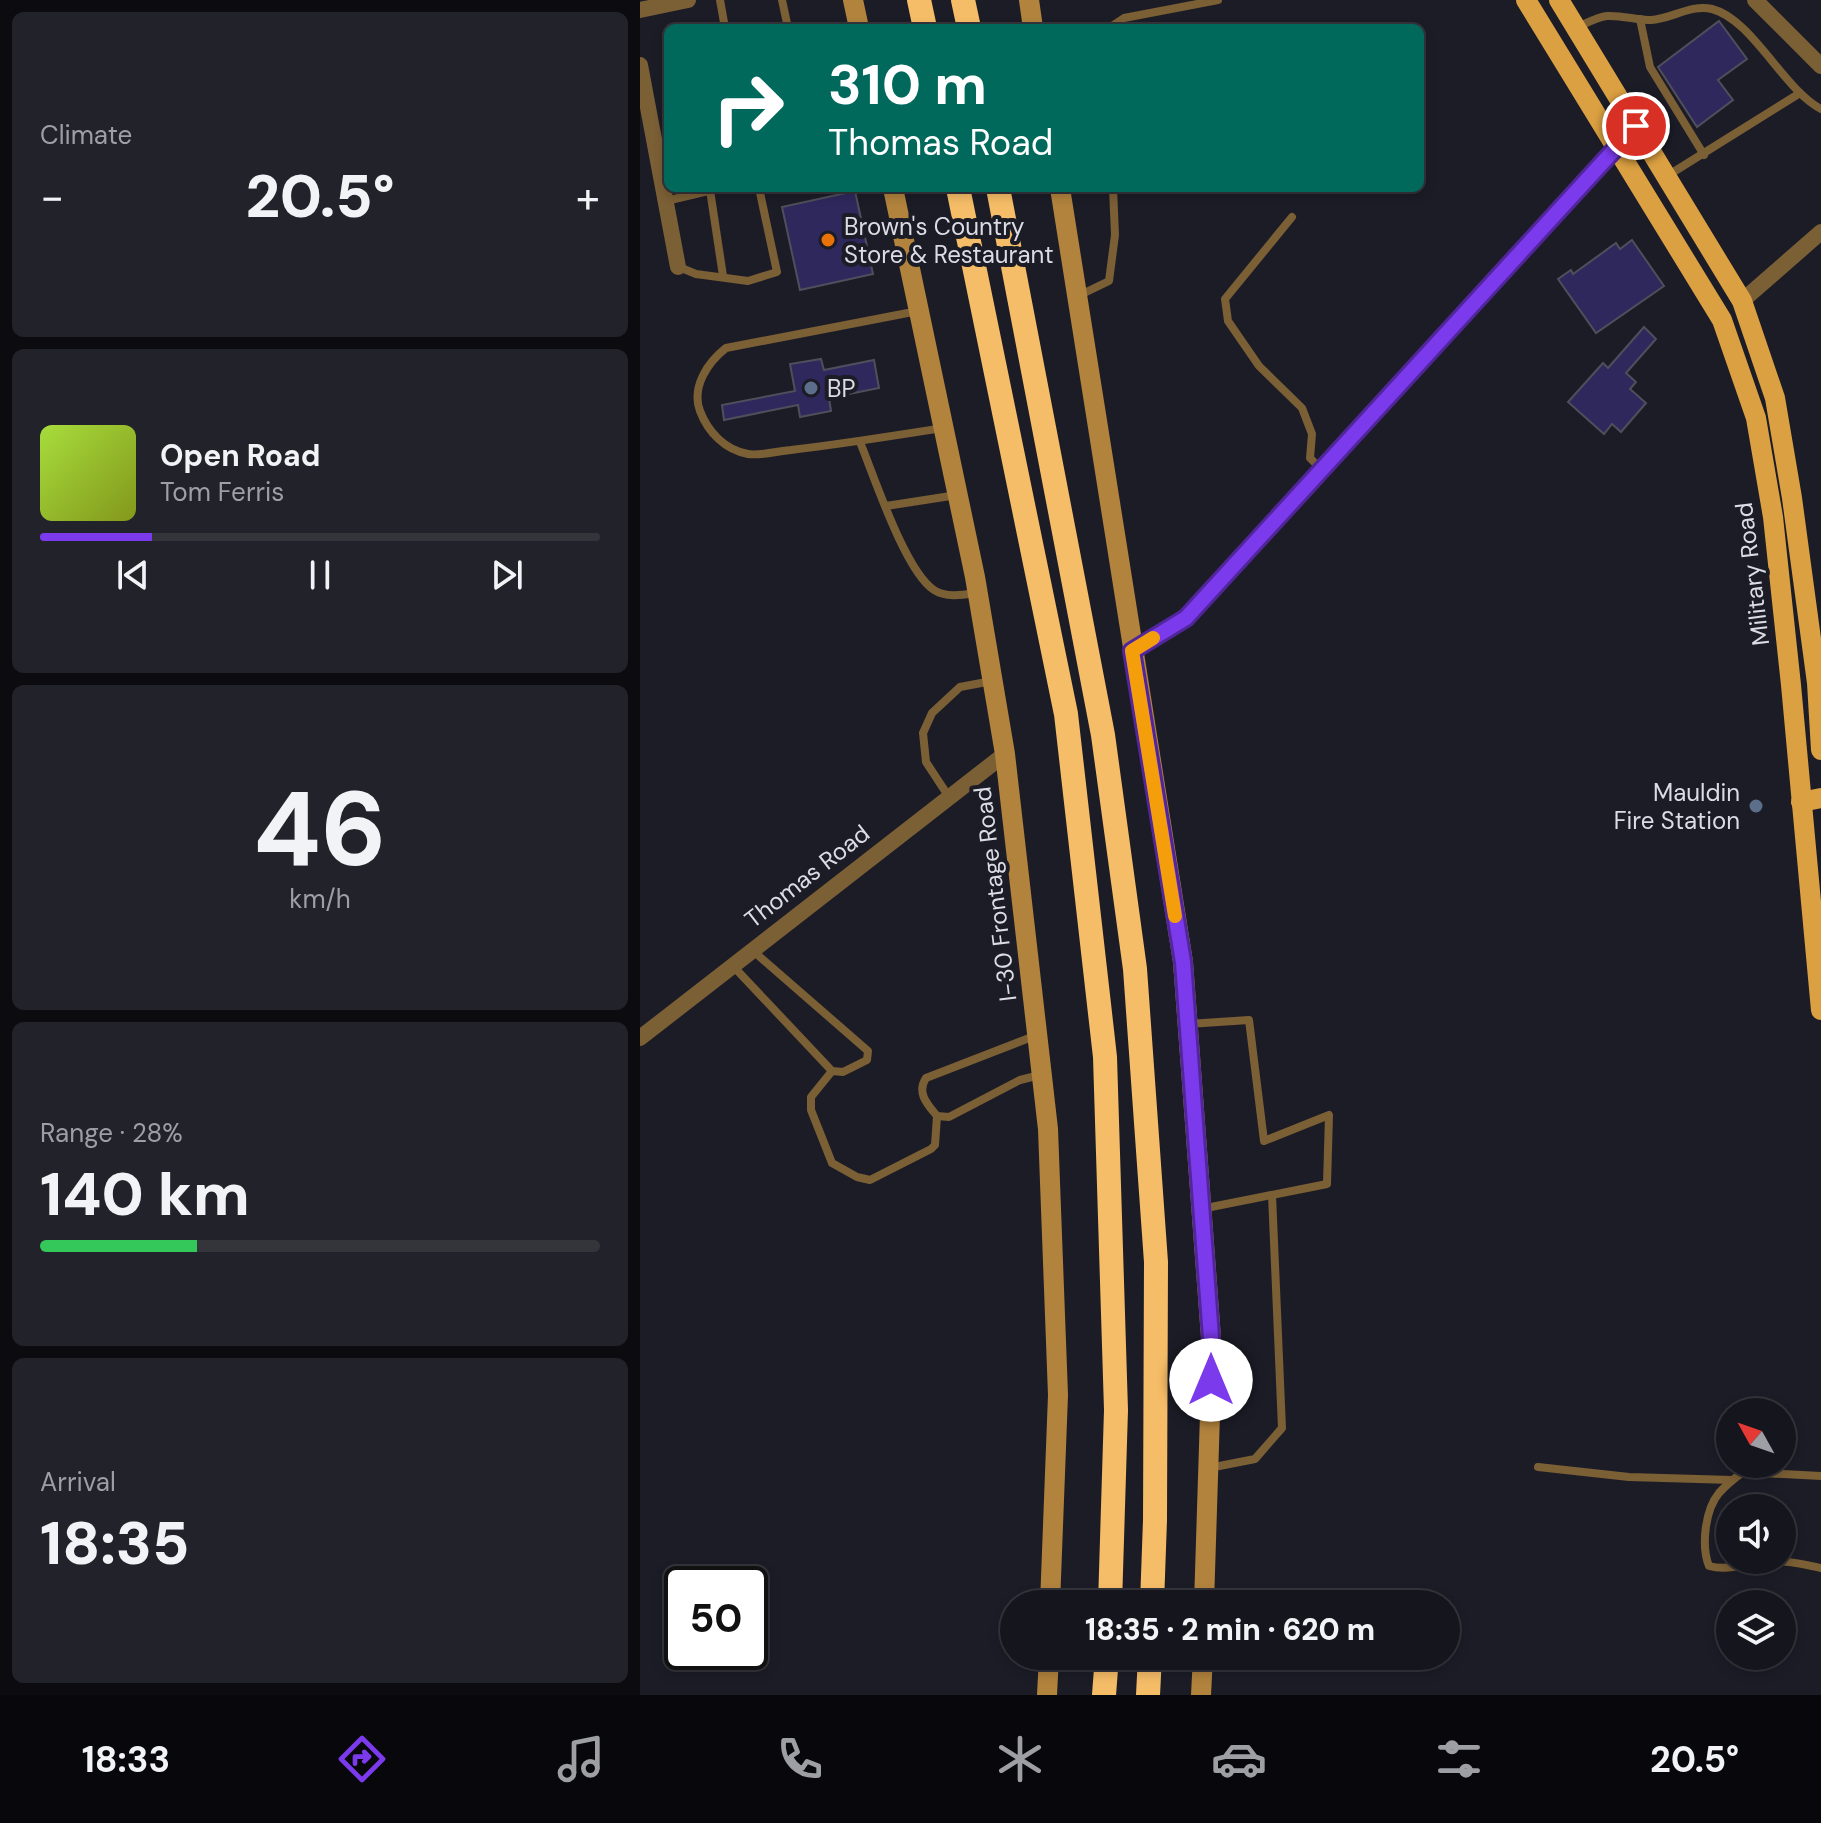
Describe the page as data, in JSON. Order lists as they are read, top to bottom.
{
  "streets": {
    "main road": ["Military Road", "I-30 Frontage Road"],
    "street": ["Thomas Road"]
  },
  "crossings": [
    ["Thomas Road", "I-30 Frontage Road"]
  ],
  "places": ["Brown's Country Store & Restaurant", "BP", "Mauldin Fire Station"],
  "north": "top left",
  "page": {
    "tile": [
      "Climate",
      ["46", "km/h"],
      ["Range · 28%", "140 km"],
      ["Arrival", "18:35"]
    ],
    "turn": ["310 m", "Thomas Road"],
    "heat": ["−", "20.5°", "+"],
    "song": ["Open Road", "Tom Ferris"],
    "limit": "50",
    "trip": "18:35 · 2 min · 620 m",
    "tabs": ["18:33", "20.5°"]
  }
}
